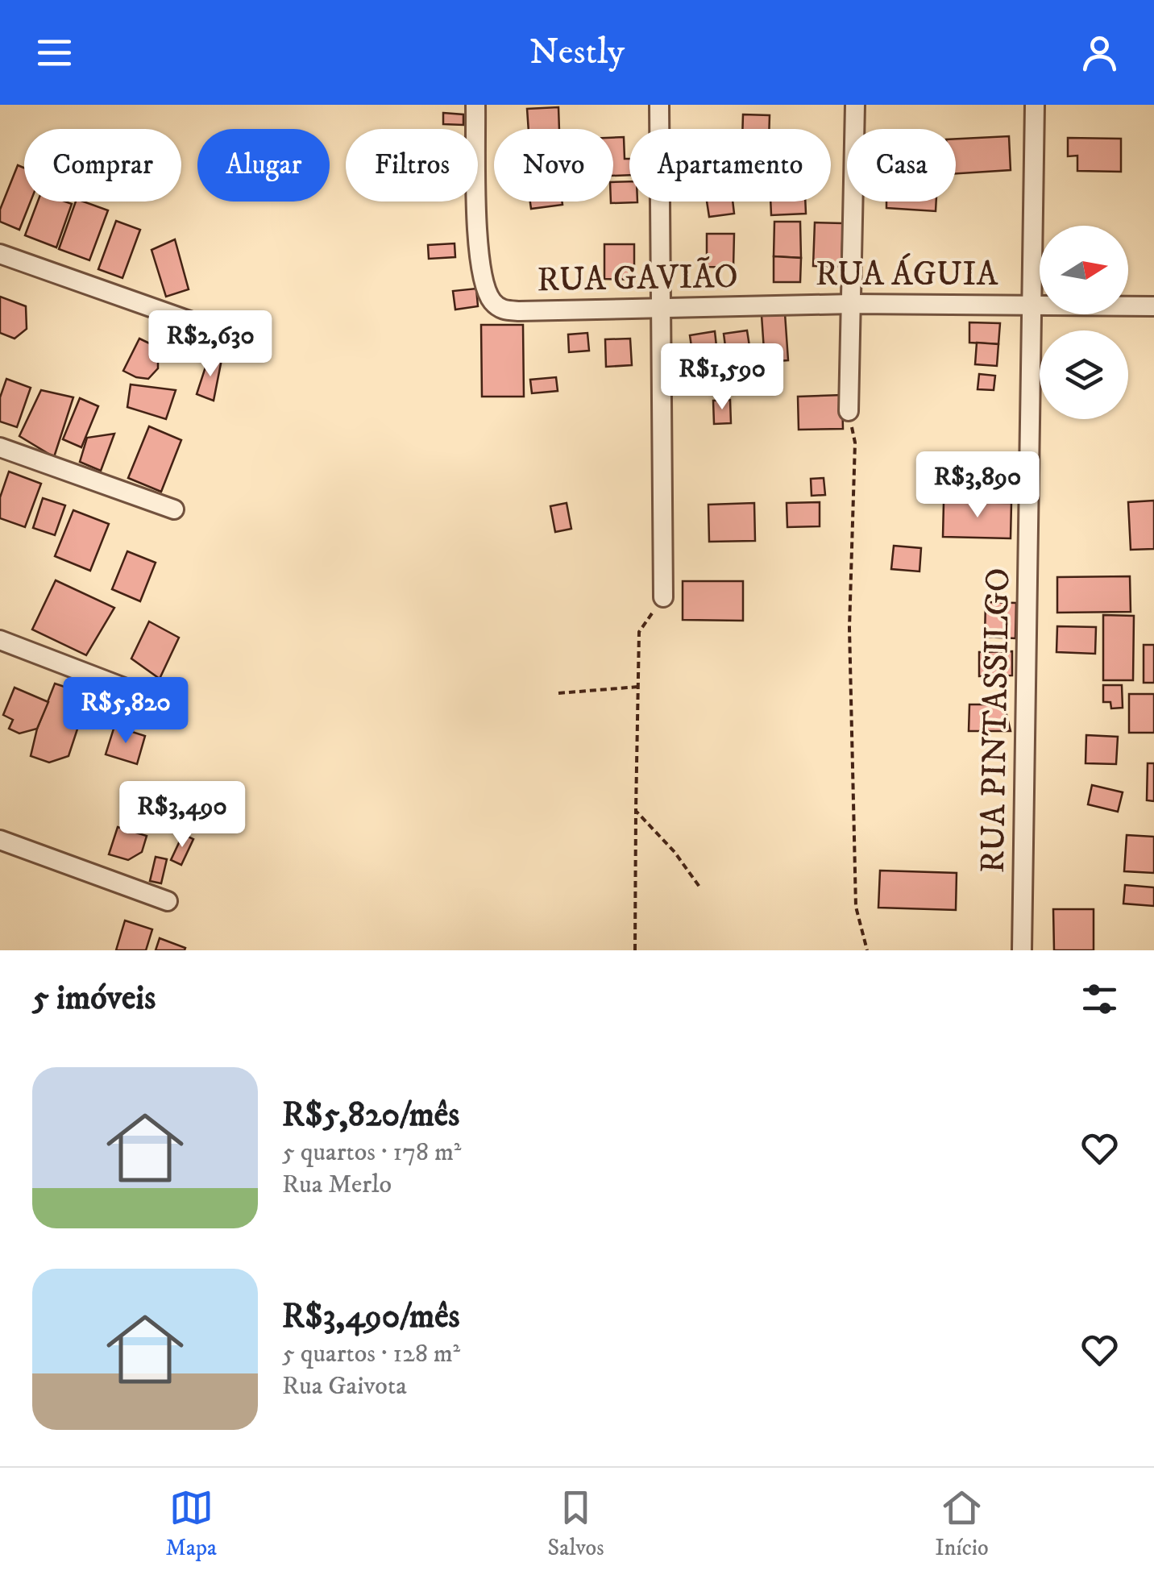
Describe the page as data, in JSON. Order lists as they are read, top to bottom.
{
  "streets": {
    "street": ["RUA ÁGUIA", "RUA GAVIÃO", "RUA PINTASSILGO"]
  },
  "crossings": [
    ["RUA ÁGUIA", "RUA GAVIÃO"],
    ["RUA ÁGUIA", "RUA PINTASSILGO"]
  ],
  "north": "right",
  "page": {
    "header": "Nestly",
    "chip": [
      "Comprar",
      "Alugar",
      "Filtros",
      "Novo",
      "Apartamento",
      "Casa"
    ],
    "price": [
      "R$2,630",
      "R$1,590",
      "R$3,890",
      "R$5,820",
      "R$3,490"
    ],
    "heading": "5 imóveis",
    "list": [
      {
        "name": "R$5,820/mês",
        "note": "5 quartos · 178 m² · Rua Merlo"
      },
      {
        "name": "R$3,490/mês",
        "note": "5 quartos · 128 m² · Rua Gaivota"
      }
    ],
    "tabs": ["Mapa", "Salvos", "Início"]
  }
}
